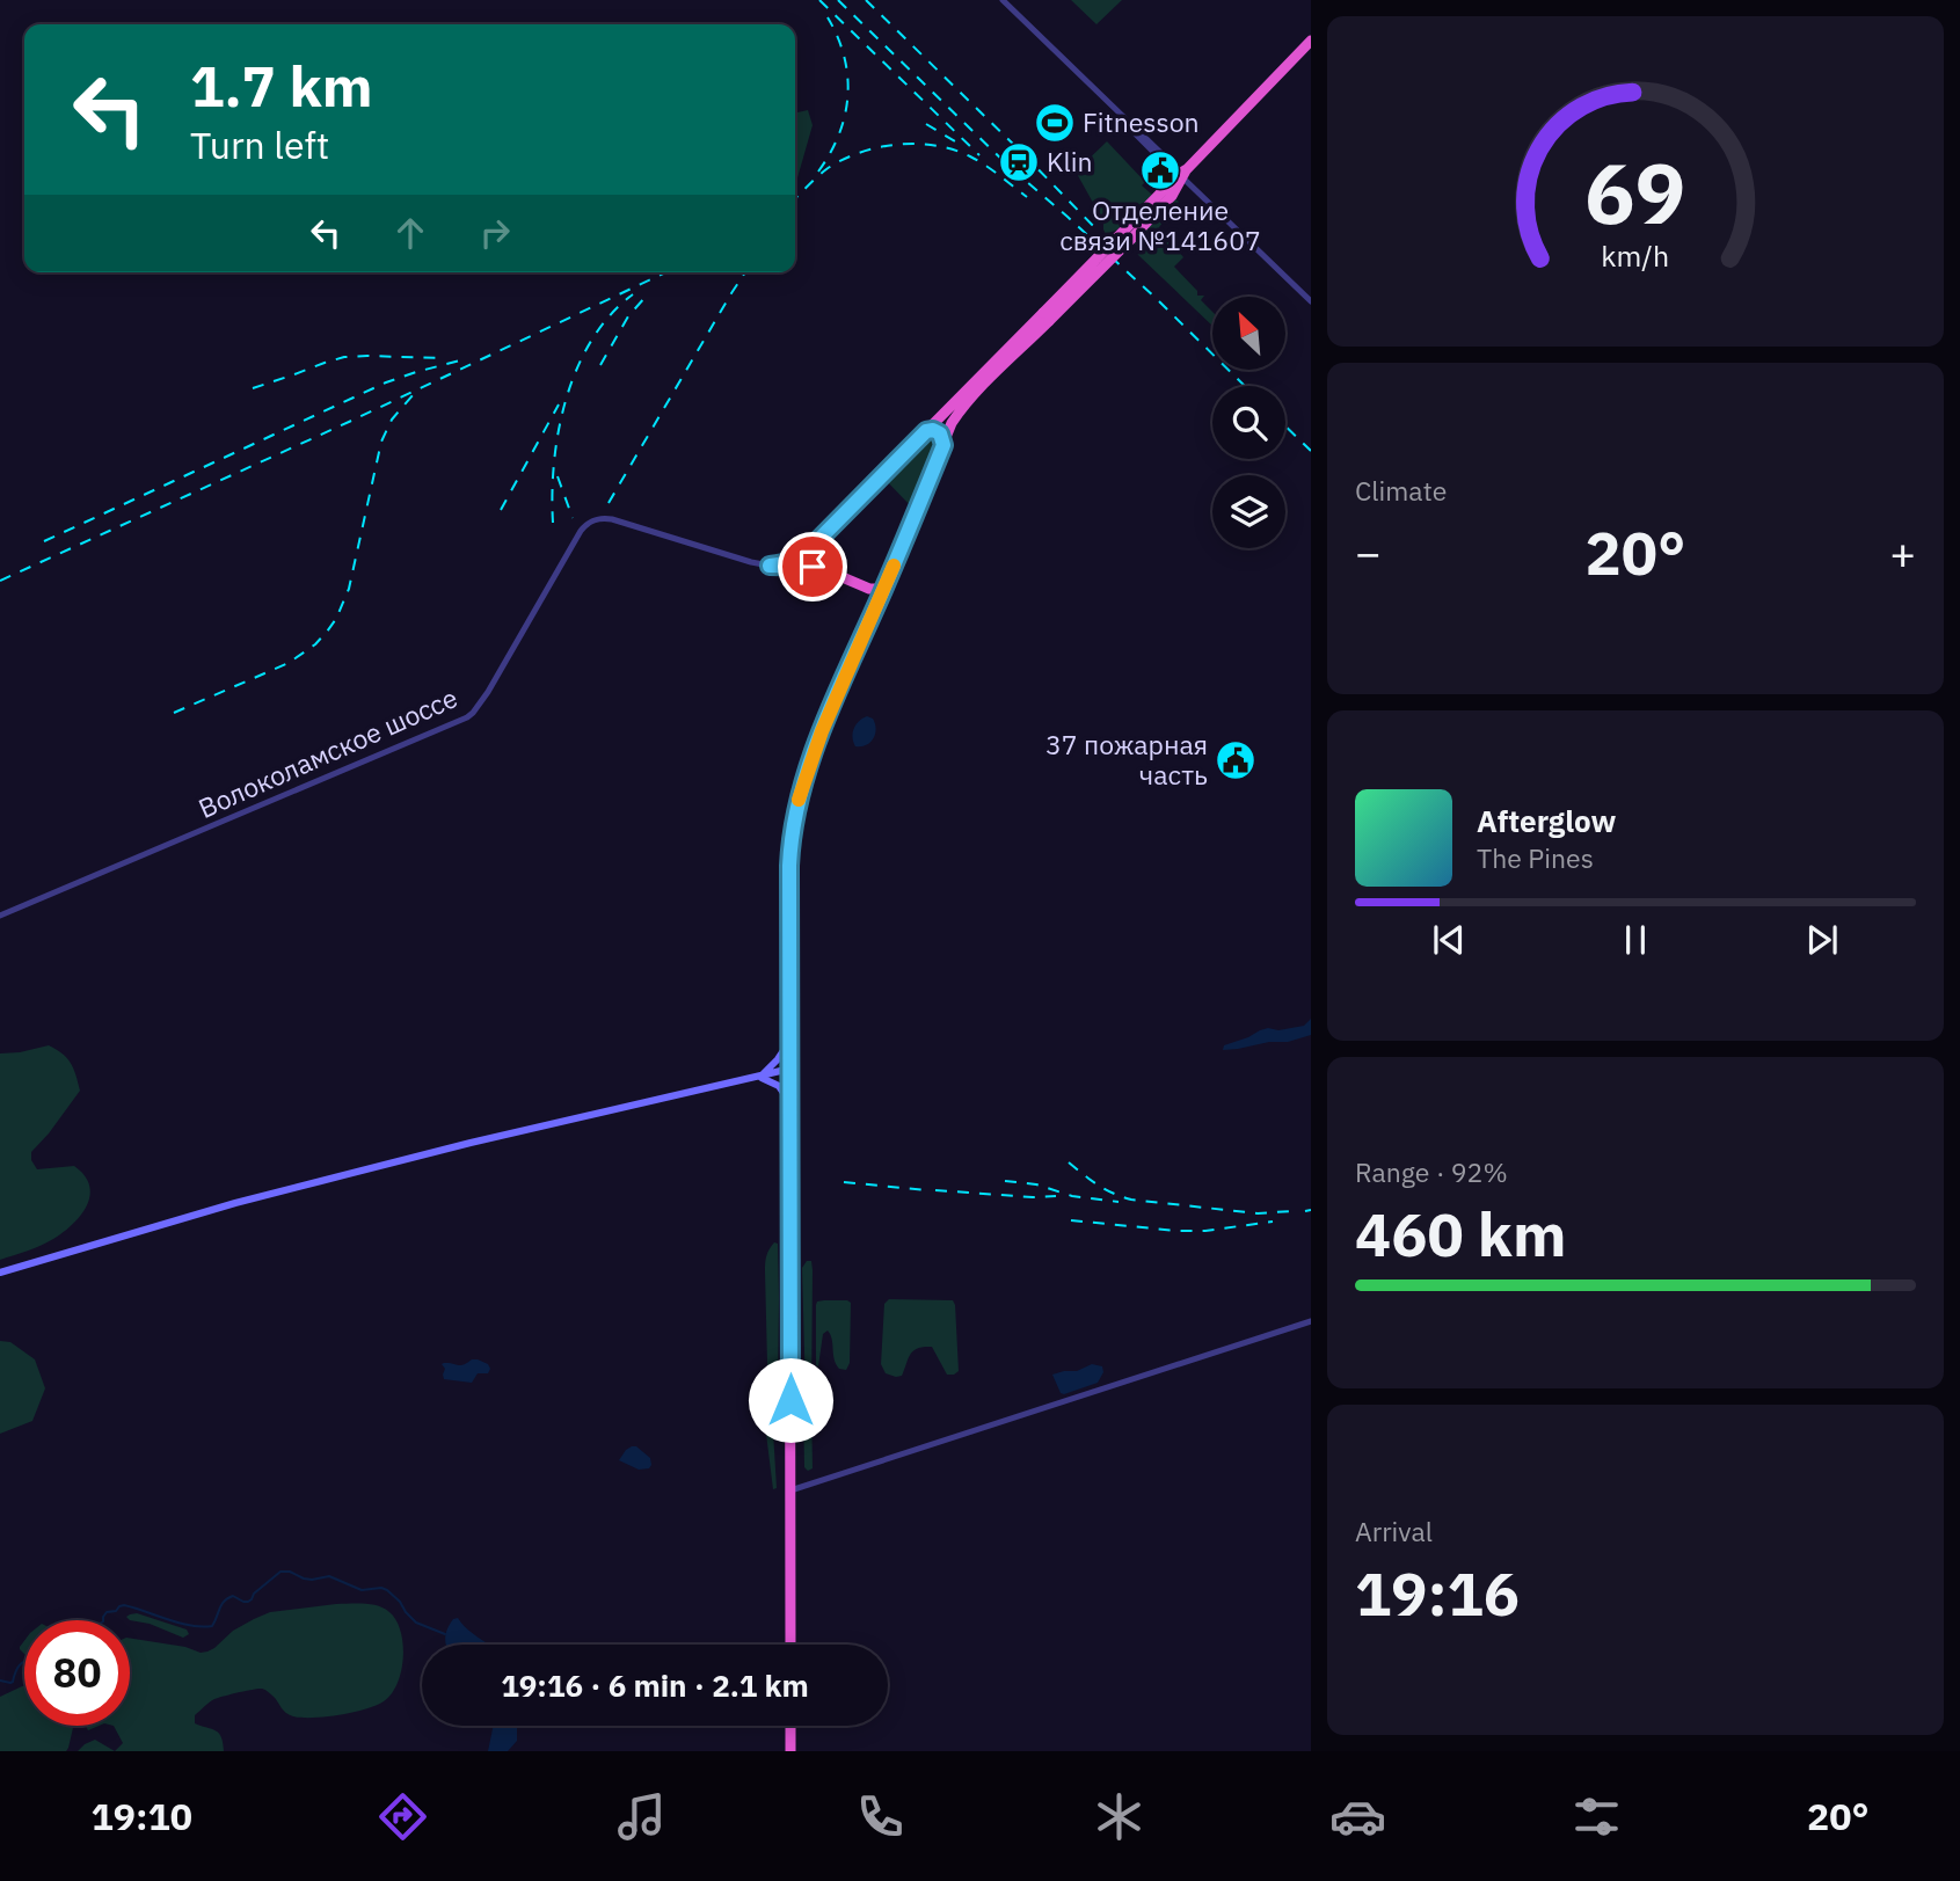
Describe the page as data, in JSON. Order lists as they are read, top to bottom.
{
  "streets": {
    "street": ["Волоколамское шоссе"]
  },
  "places": {
    "sports": ["Fitnesson"],
    "station": ["Klin"],
    "public building": ["Отделение связи №141607", "37 пожарная часть"]
  },
  "north": "top left",
  "page": {
    "turn": ["1.7 km", "Turn left"],
    "tile": [
      "Climate",
      ["Range · 92%", "460 km"],
      ["Arrival", "19:16"]
    ],
    "heat": ["−", "20°", "+"],
    "song": ["Afterglow", "The Pines"],
    "limit": "80",
    "trip": "19:16 · 6 min · 2.1 km",
    "tabs": ["19:10", "20°"],
    "gauge": ["69", "km/h"]
  }
}
